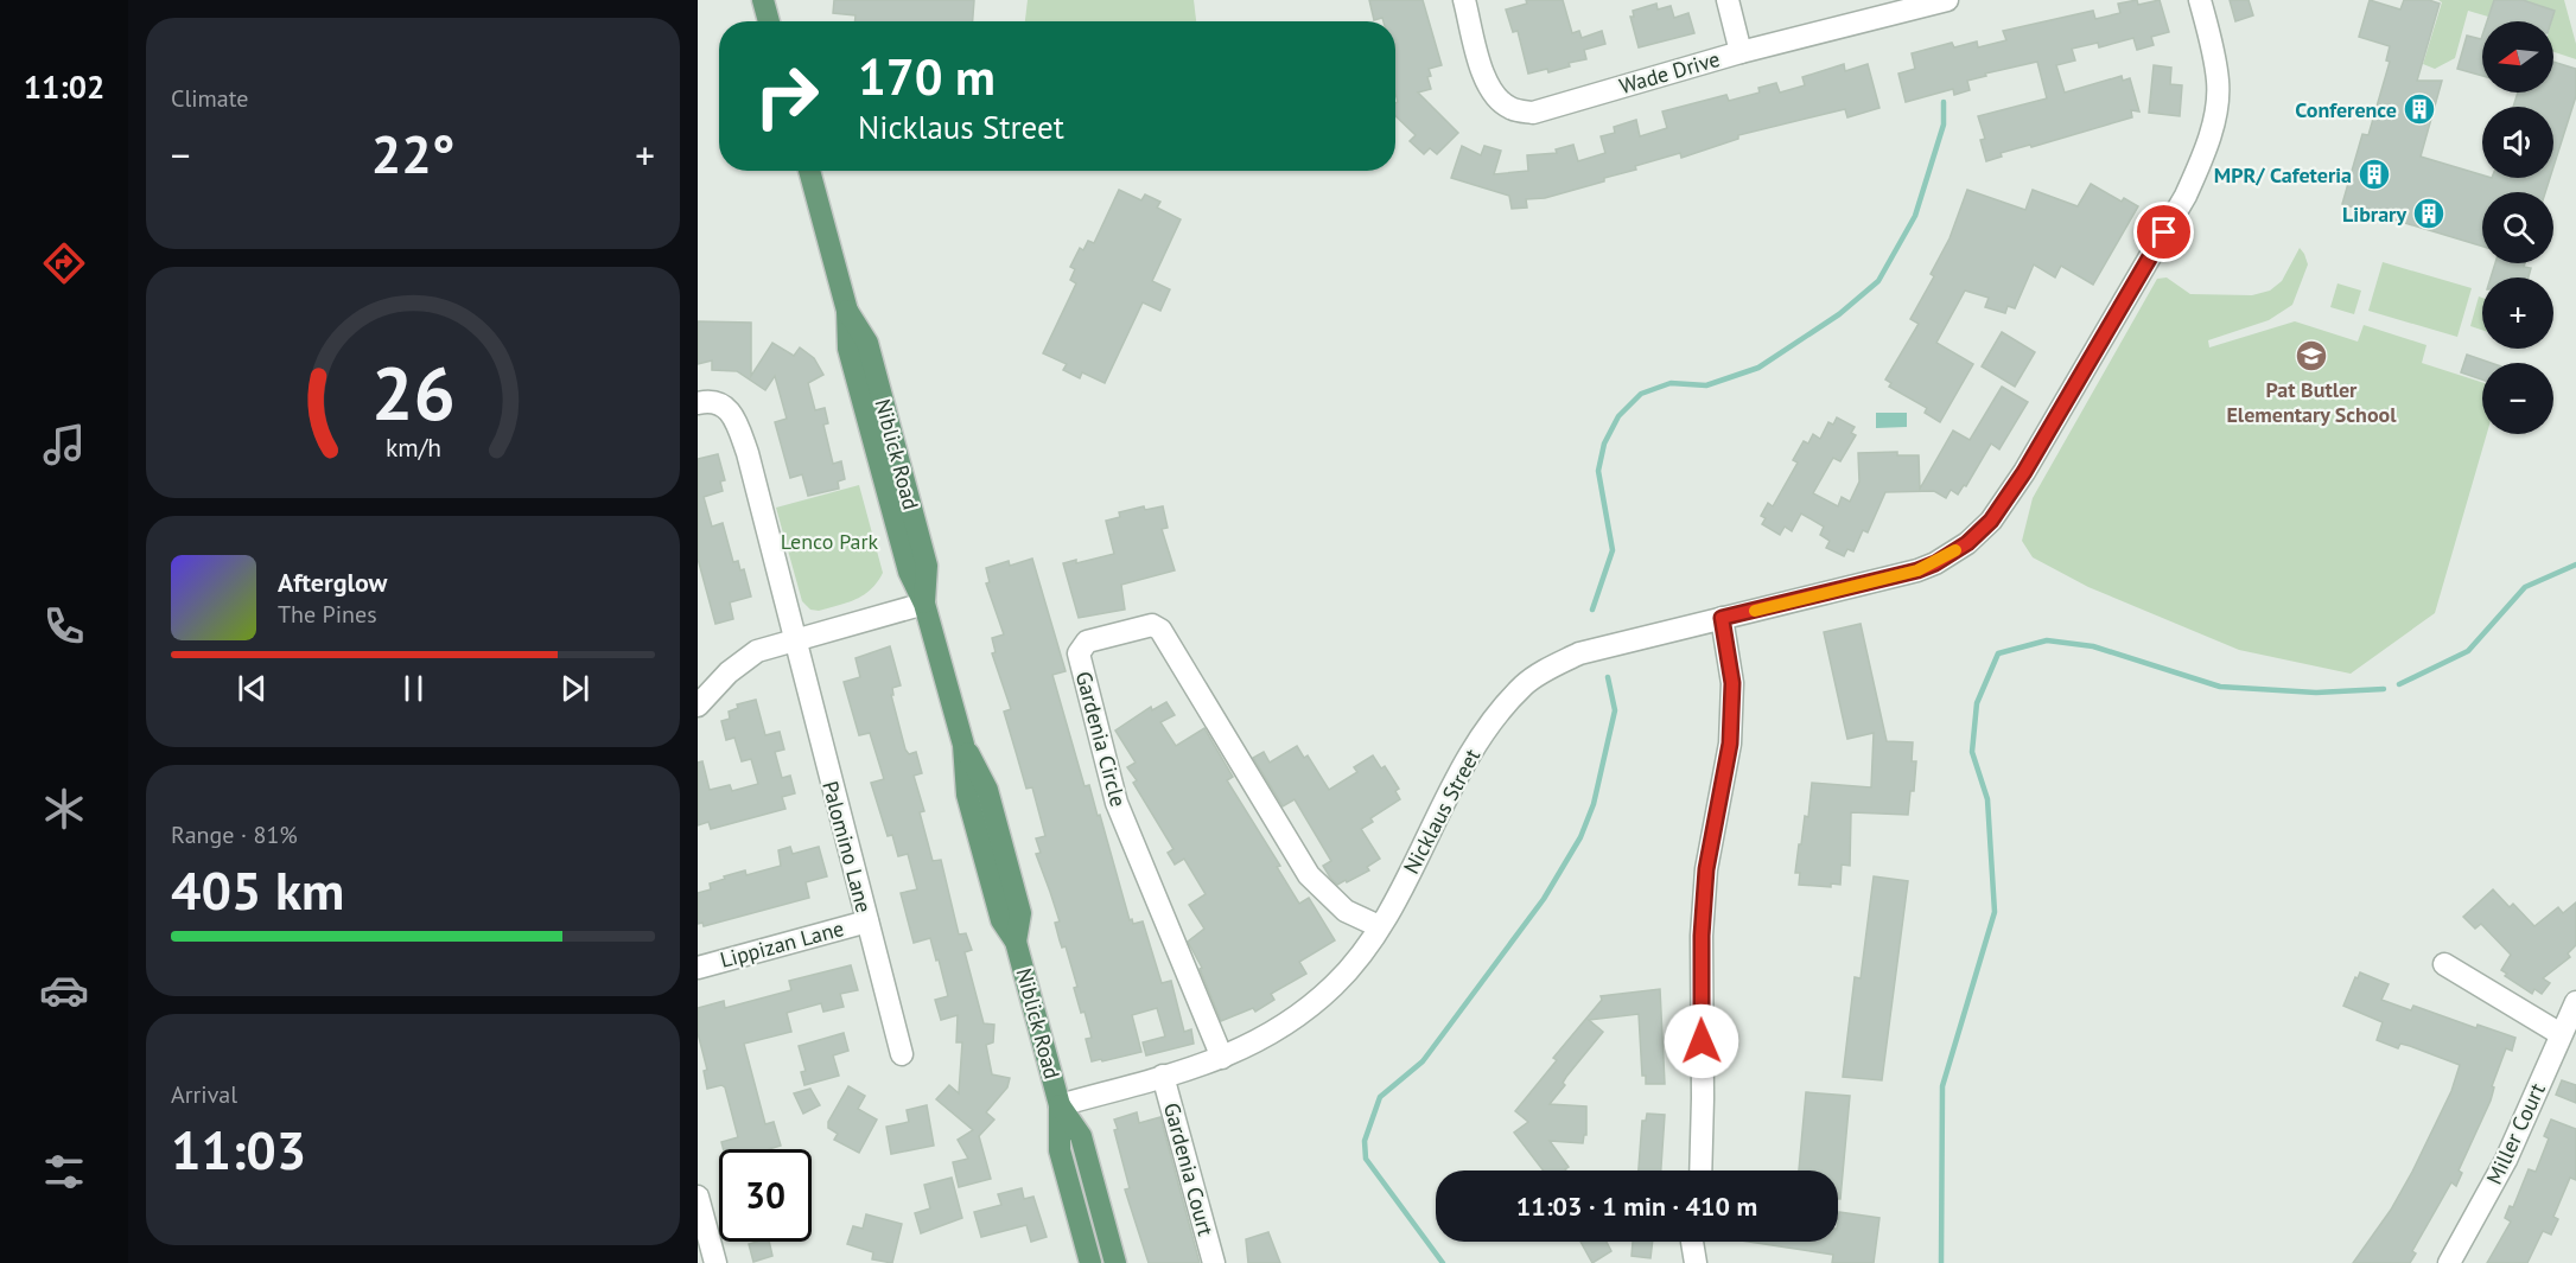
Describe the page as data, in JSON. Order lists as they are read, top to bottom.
{
  "streets": {
    "main road": ["Niblick Road"],
    "street": [
      "Wade Drive",
      "Gardenia Circle",
      "Nicklaus Street",
      "Palomino Lane",
      "Lippizan Lane",
      "Miller Court",
      "Gardenia Court"
    ]
  },
  "crossings": [
    ["Niblick Road", "Nicklaus Street"],
    ["Gardenia Circle", "Nicklaus Street"],
    ["Nicklaus Street", "Gardenia Court"],
    ["Palomino Lane", "Lippizan Lane"]
  ],
  "parks": ["Lenco Park"],
  "places": {
    "building": ["Conference", "MPR/ Cafeteria", "Library"],
    "school or university": ["Pat Butler Elementary School"]
  },
  "north": "left",
  "page": {
    "tabs": "11:02",
    "tile": [
      "Climate",
      ["Range · 81%", "405 km"],
      ["Arrival", "11:03"]
    ],
    "map_buttons": ["+", "−"],
    "turn": ["170 m", "Nicklaus Street"],
    "heat": ["−", "22°", "+"],
    "song": ["Afterglow", "The Pines"],
    "limit": "30",
    "trip": "11:03 · 1 min · 410 m",
    "gauge": ["26", "km/h"]
  }
}
